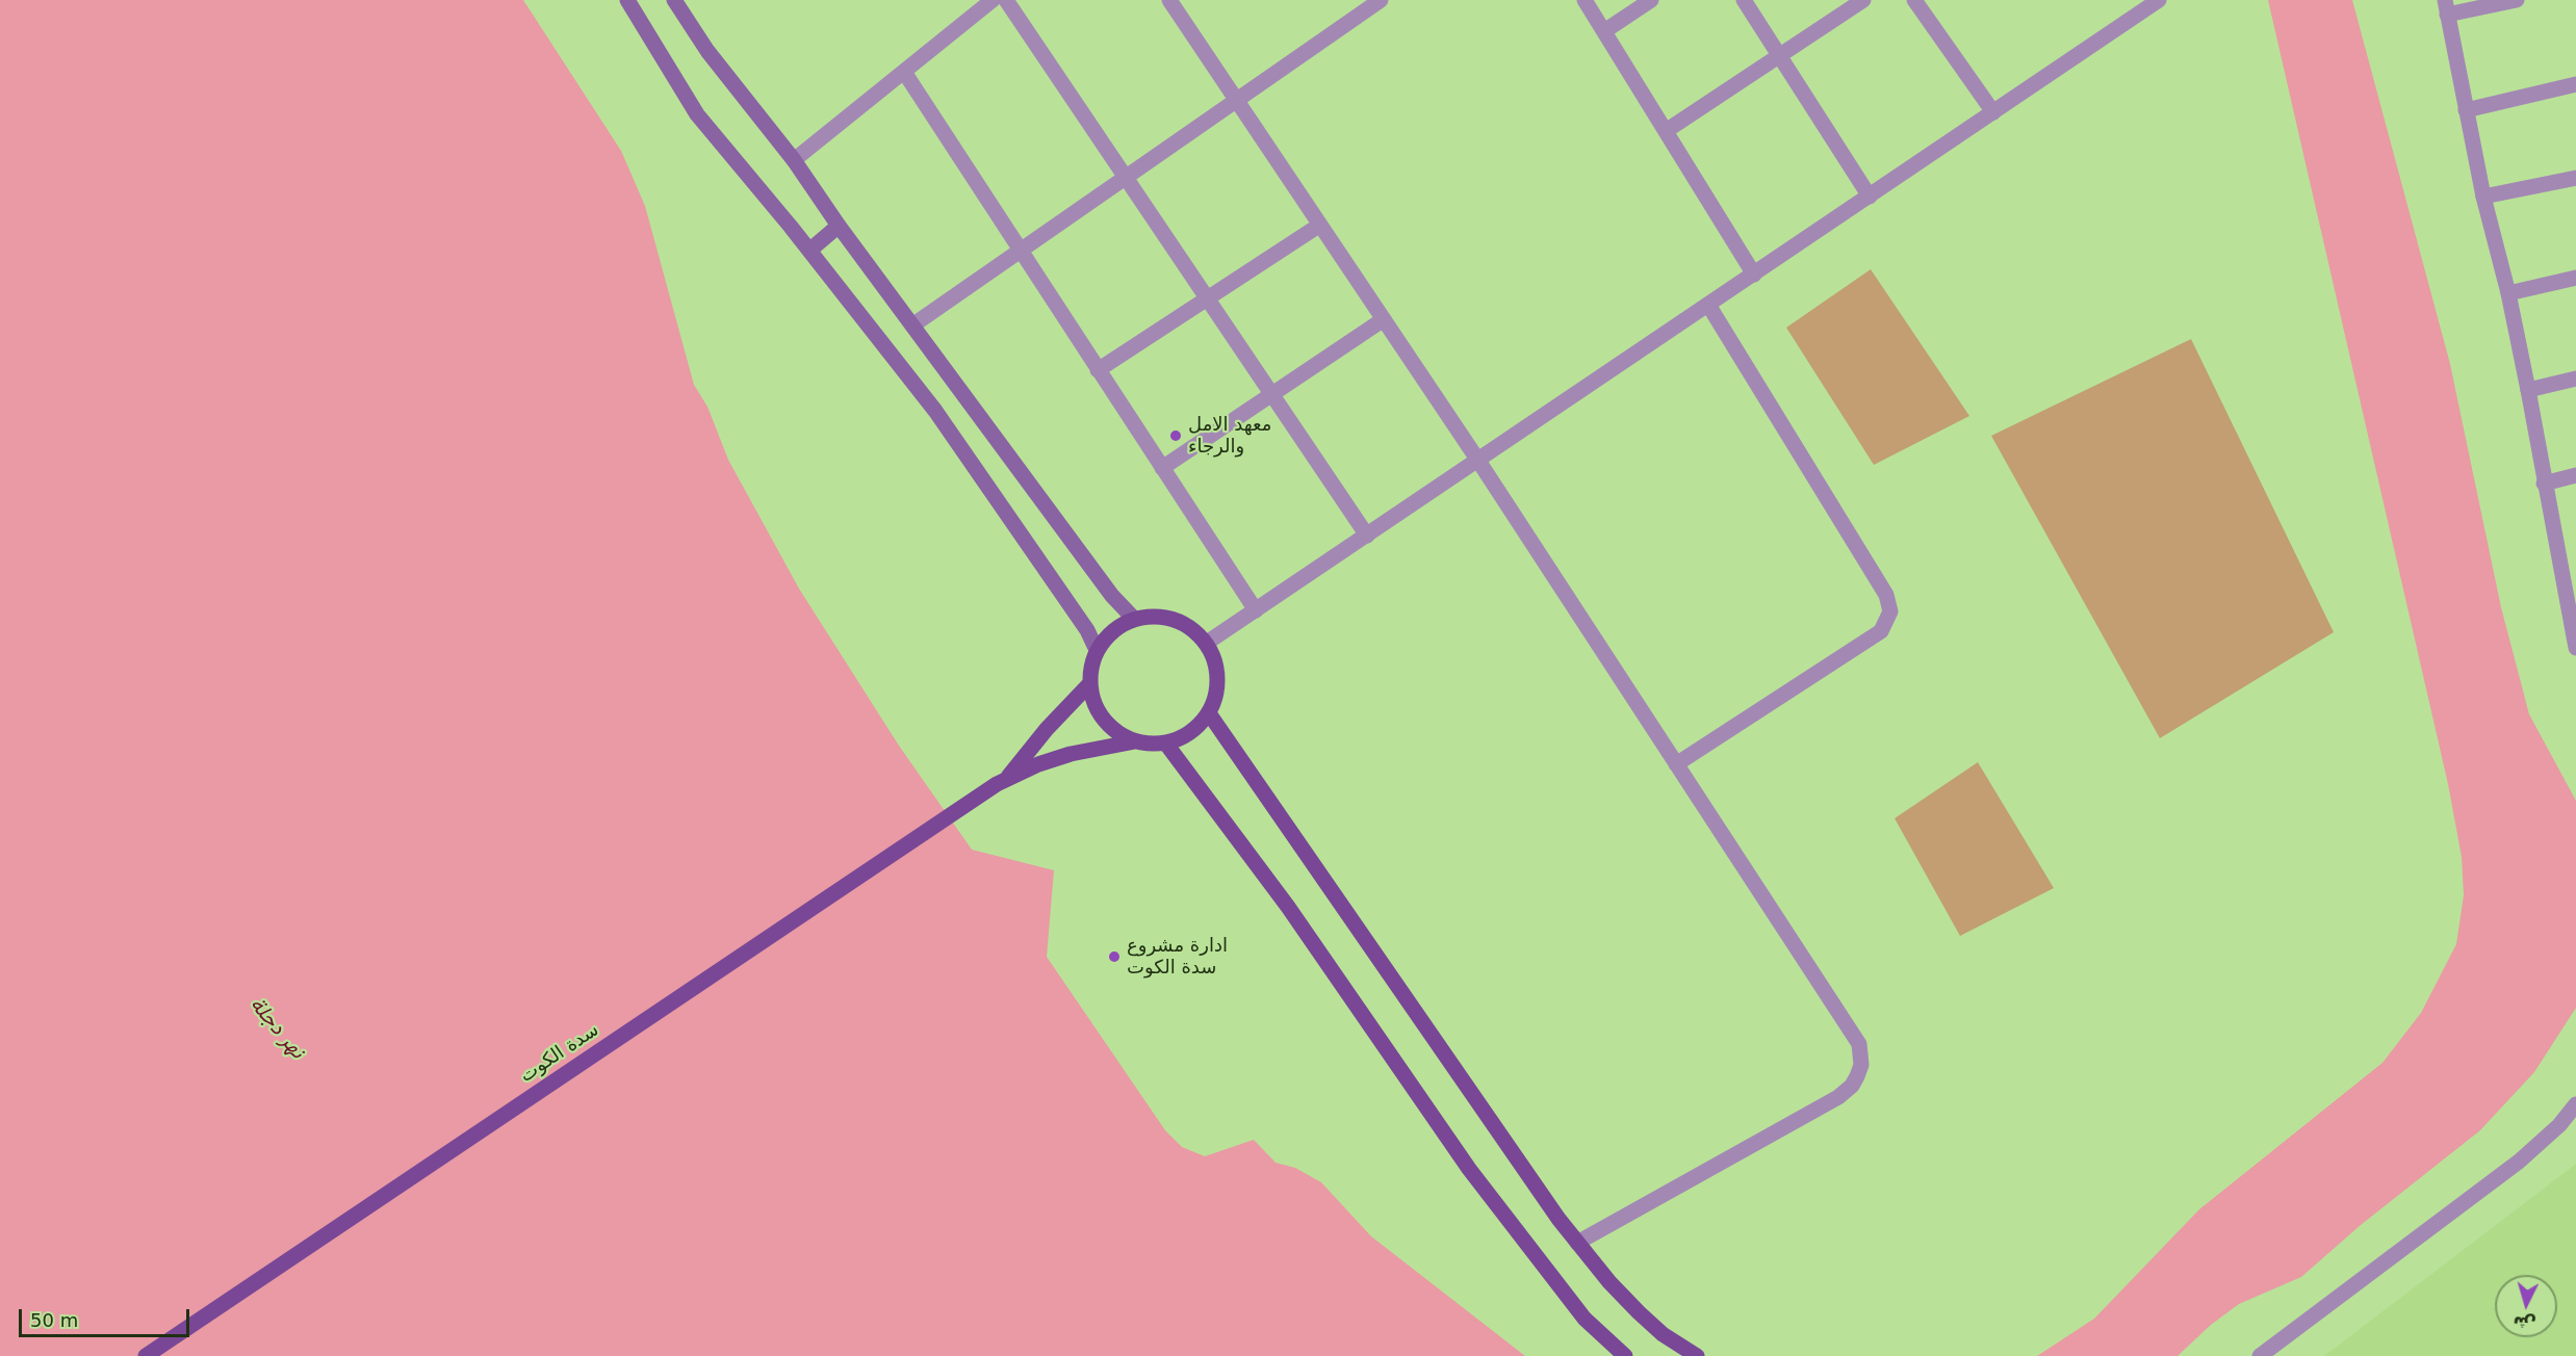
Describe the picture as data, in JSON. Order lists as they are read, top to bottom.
{
  "streets": {
    "main road": ["سدة الكوت"]
  },
  "water": ["نهر دجلة"],
  "places": ["معهد الامل والرجاء", "ادارة مشروع سدة الكوت"],
  "scale_bar": "50 m",
  "north": "bottom"
}
